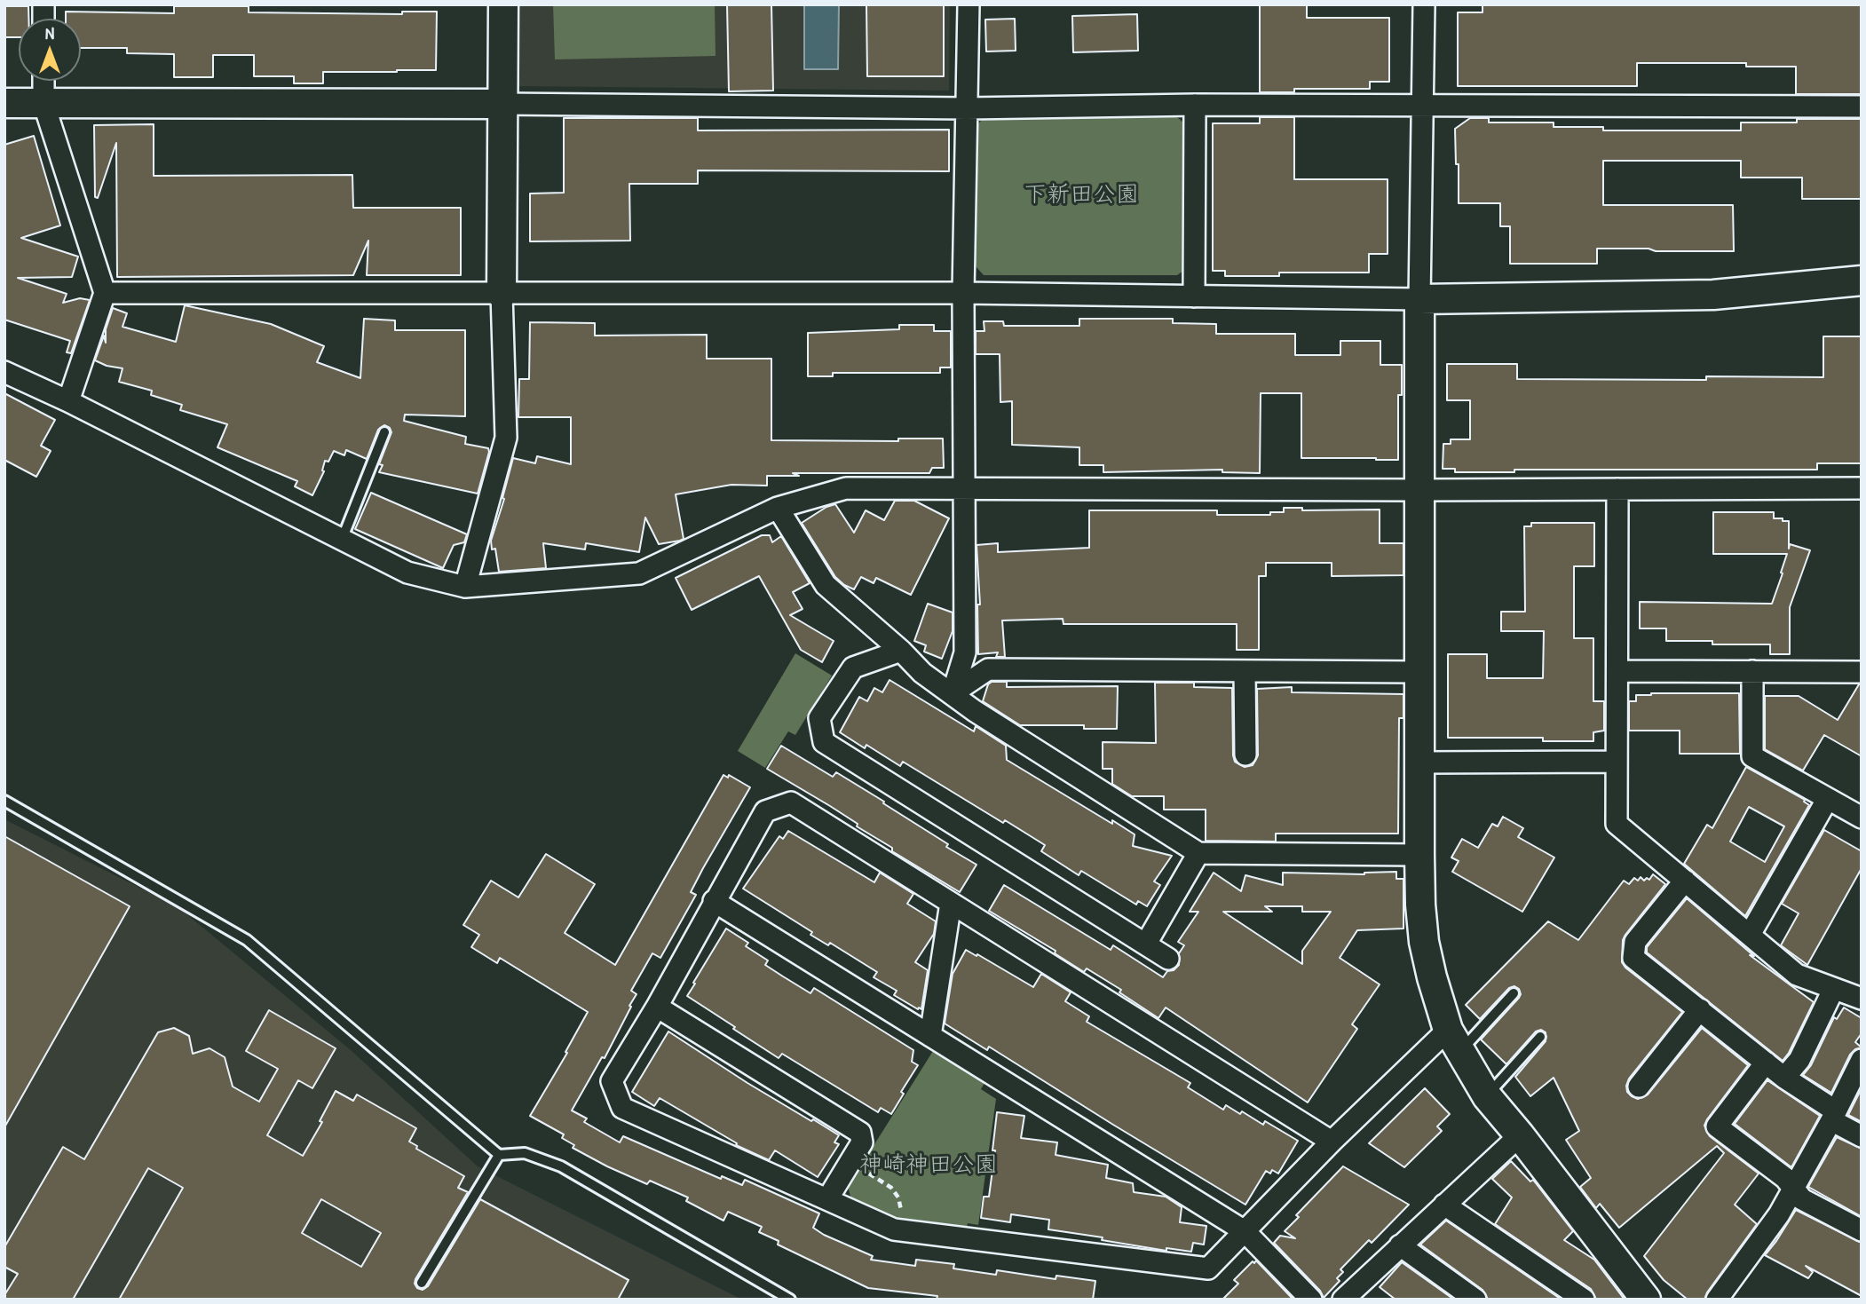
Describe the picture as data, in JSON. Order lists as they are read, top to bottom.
{
  "parks": ["下新田公園", "神崎神田公園"],
  "north": "top"
}
